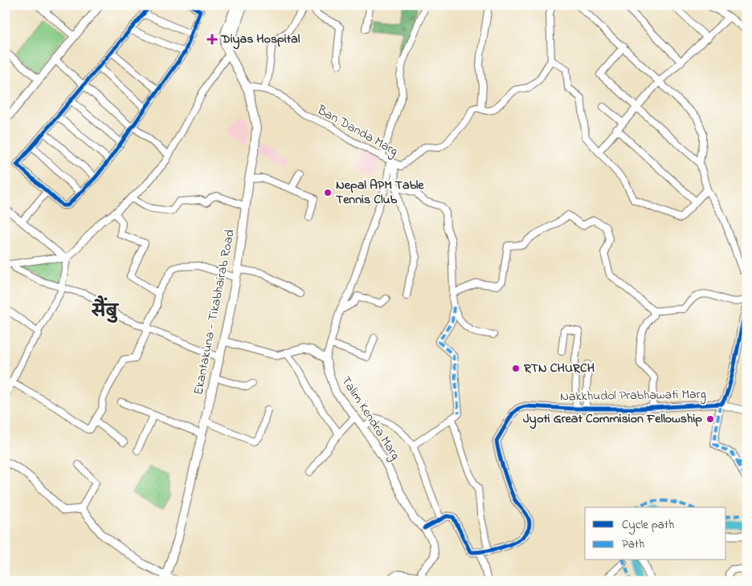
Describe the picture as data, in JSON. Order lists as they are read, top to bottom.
{
  "streets": {
    "main road": ["Ekantakuna - Tikabhairab Road"],
    "street": ["Ban Danda Marg", "Nakkhudol Prabhawati Marg", "Talim Kendra Marg"]
  },
  "crossings": [
    ["Ban Danda Marg", "Ekantakuna - Tikabhairab Road"]
  ],
  "districts": ["सैंबु"],
  "places": {
    "health": ["Diyas Hospital"],
    "other": ["Nepal APM Table Tennis Club", "RTN CHURCH", "Jyoti Great Commision Fellowship"]
  },
  "legend": ["Cycle path", "Path"]
}
